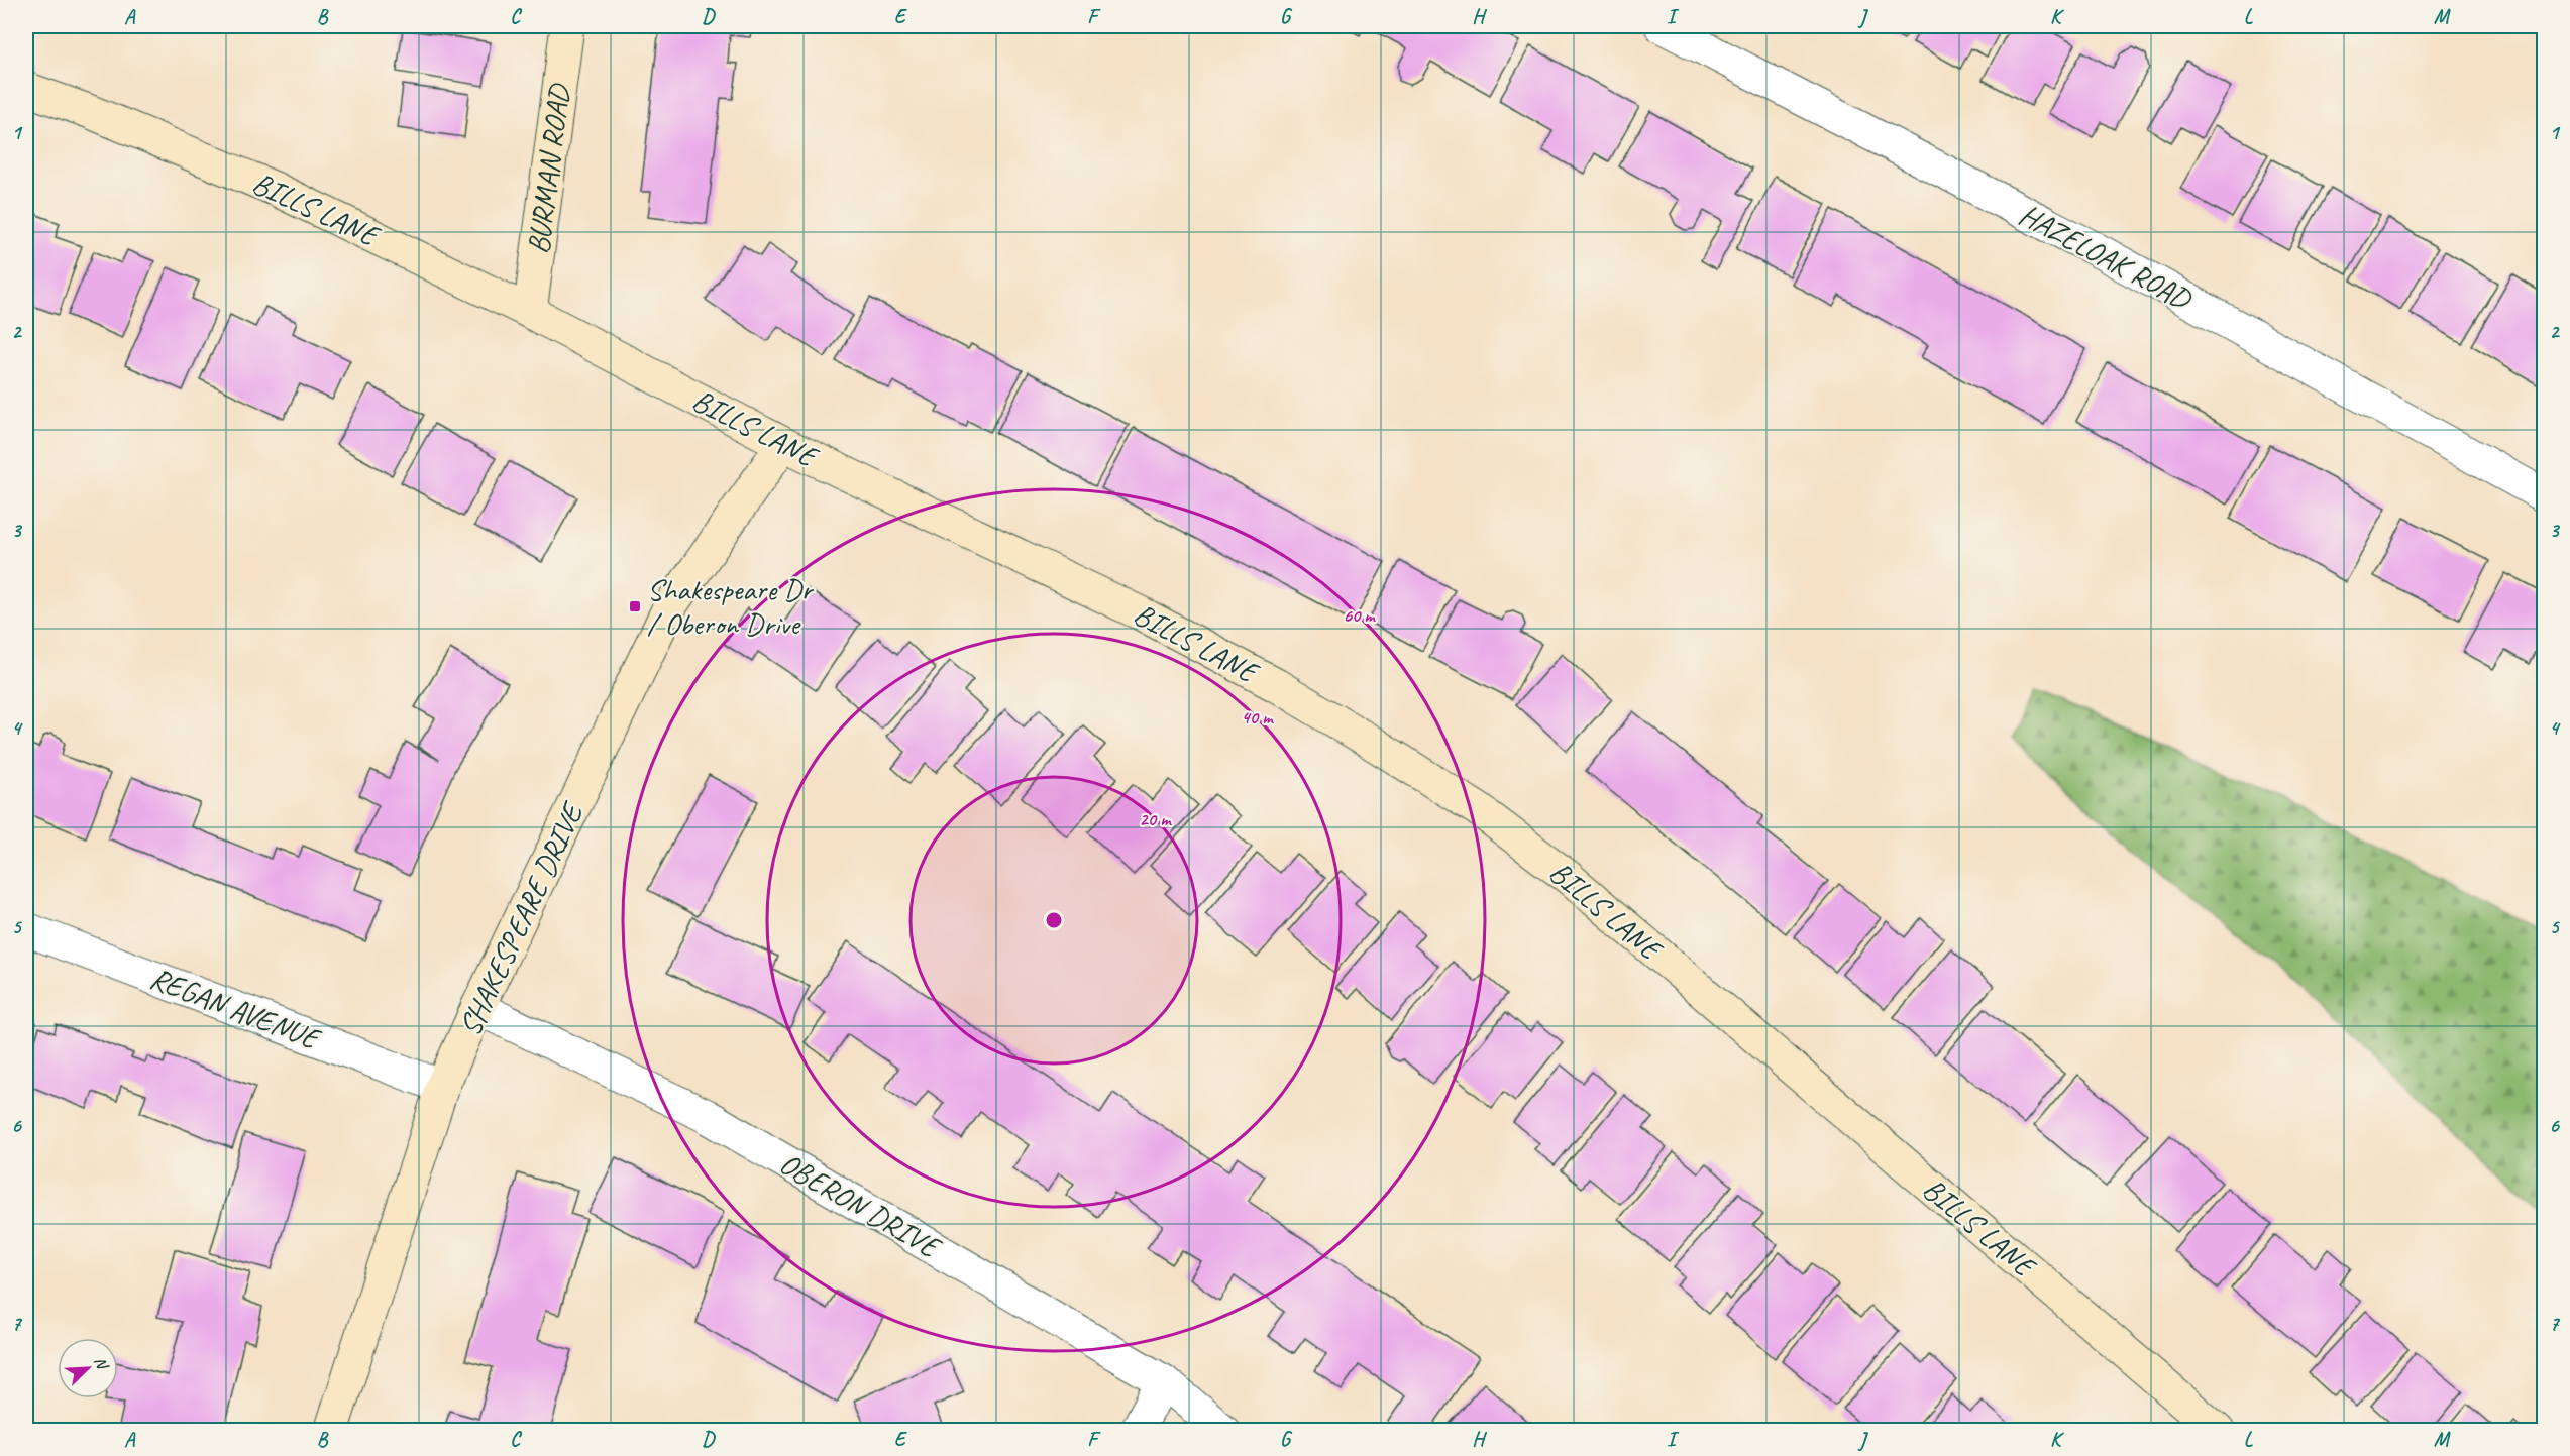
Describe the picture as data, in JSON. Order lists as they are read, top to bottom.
{
  "streets": {
    "street": [
      "BURMAN ROAD",
      "BILLS LANE",
      "HAZELOAK ROAD",
      "SHAKESPEARE DRIVE",
      "REGAN AVENUE",
      "OBERON DRIVE"
    ]
  },
  "crossings": [
    ["BURMAN ROAD", "BILLS LANE"],
    ["BILLS LANE", "SHAKESPEARE DRIVE"],
    ["SHAKESPEARE DRIVE", "REGAN AVENUE"],
    ["SHAKESPEARE DRIVE", "OBERON DRIVE"]
  ],
  "places": {
    "transit": ["Shakespeare Dr / Oberon Drive"]
  },
  "north": "top right",
  "grid": {
    "columns": [
      "A",
      "B",
      "C",
      "D",
      "E",
      "F",
      "G",
      "H",
      "I",
      "J",
      "K",
      "L",
      "M"
    ],
    "rows": [
      "1",
      "2",
      "3",
      "4",
      "5",
      "6",
      "7"
    ]
  },
  "rings": ["60 m", "40 m", "20 m"]
}
